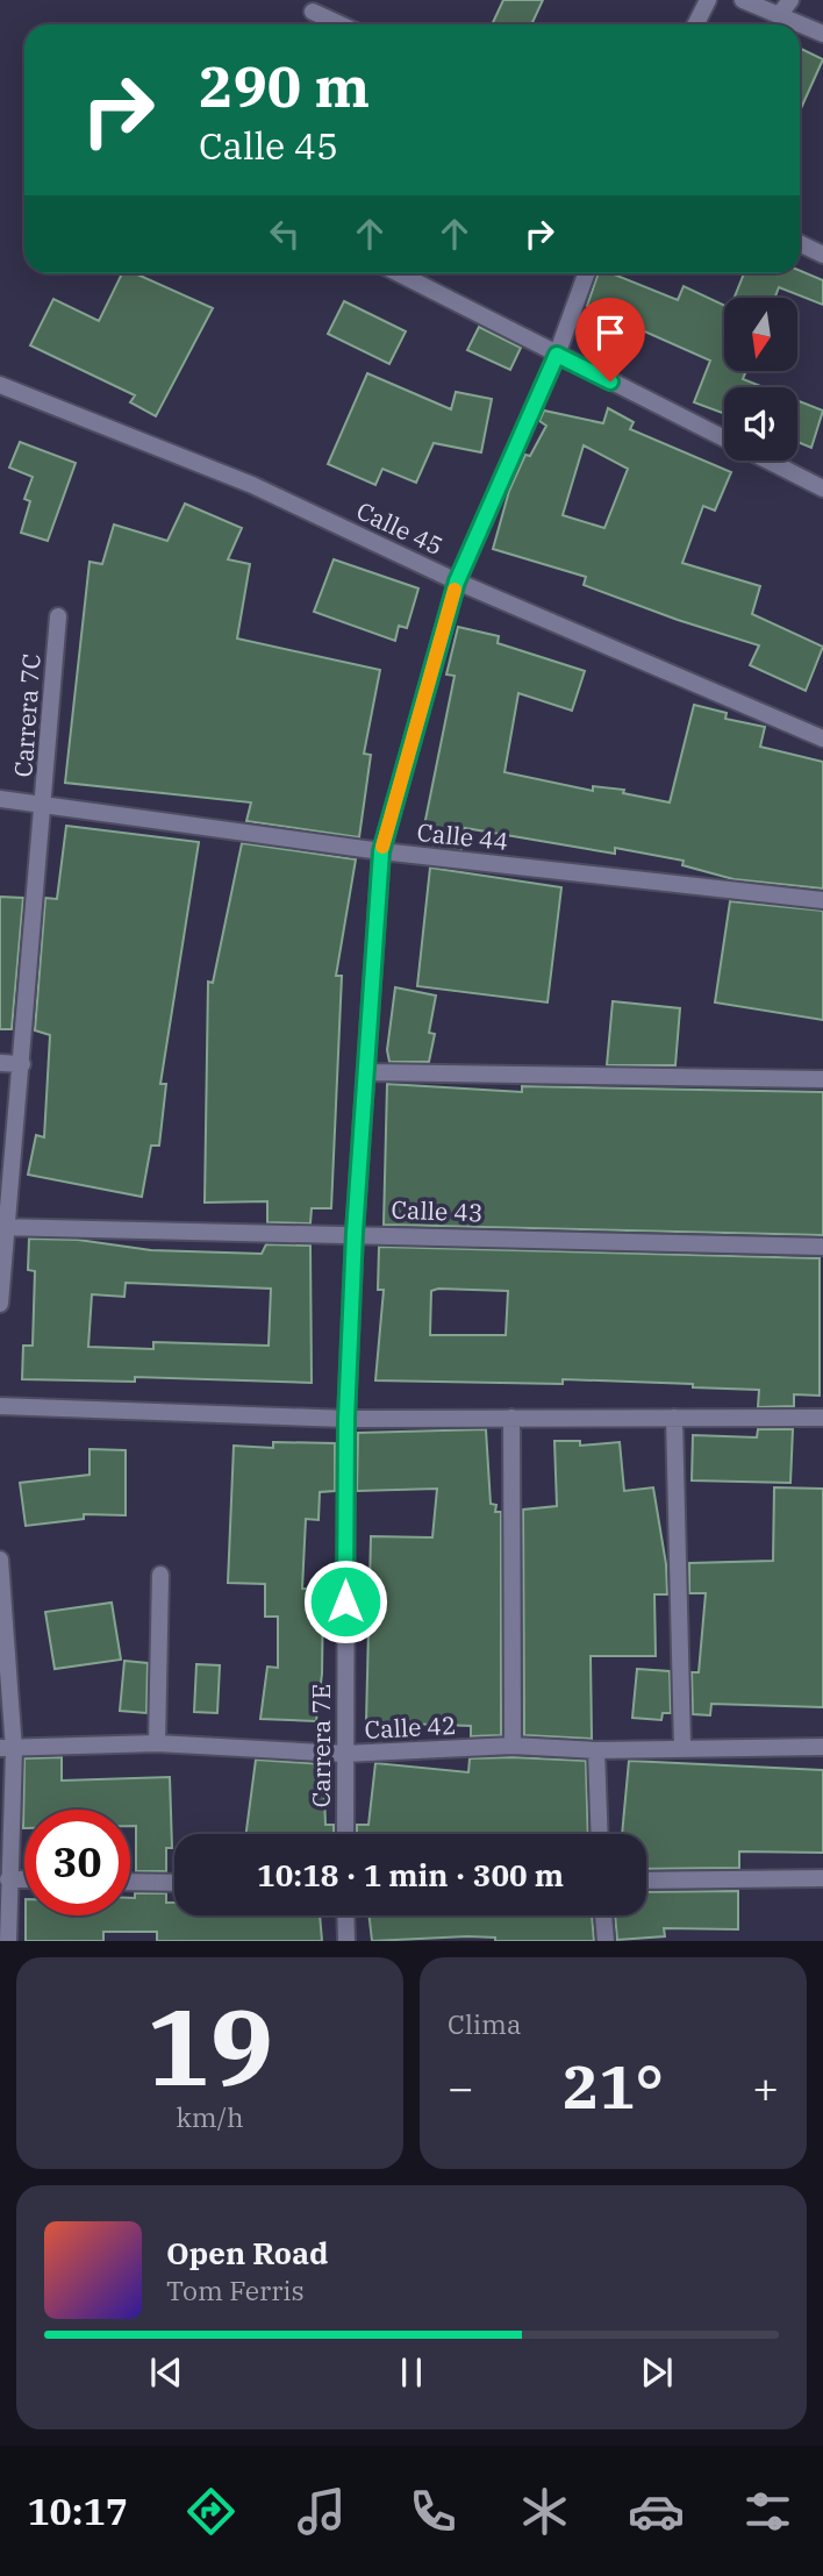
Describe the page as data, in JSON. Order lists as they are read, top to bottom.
{
  "streets": {
    "street": [
      "Calle 45",
      "Carrera 7C",
      "Calle 44",
      "Calle 43",
      "Calle 42",
      "Carrera 7E"
    ]
  },
  "crossings": [
    ["Calle 45", "Carrera 7E"],
    ["Carrera 7C", "Calle 44"],
    ["Carrera 7C", "Calle 43"],
    ["Calle 44", "Carrera 7E"],
    ["Calle 43", "Carrera 7E"],
    ["Calle 42", "Carrera 7E"]
  ],
  "north": "bottom",
  "page": {
    "turn": ["290 m", "Calle 45"],
    "limit": "30",
    "trip": "10:18 · 1 min · 300 m",
    "tile": [
      ["19", "km/h"],
      "Clima"
    ],
    "heat": ["−", "21°", "+"],
    "song": ["Open Road", "Tom Ferris"],
    "tabs": "10:17"
  }
}
